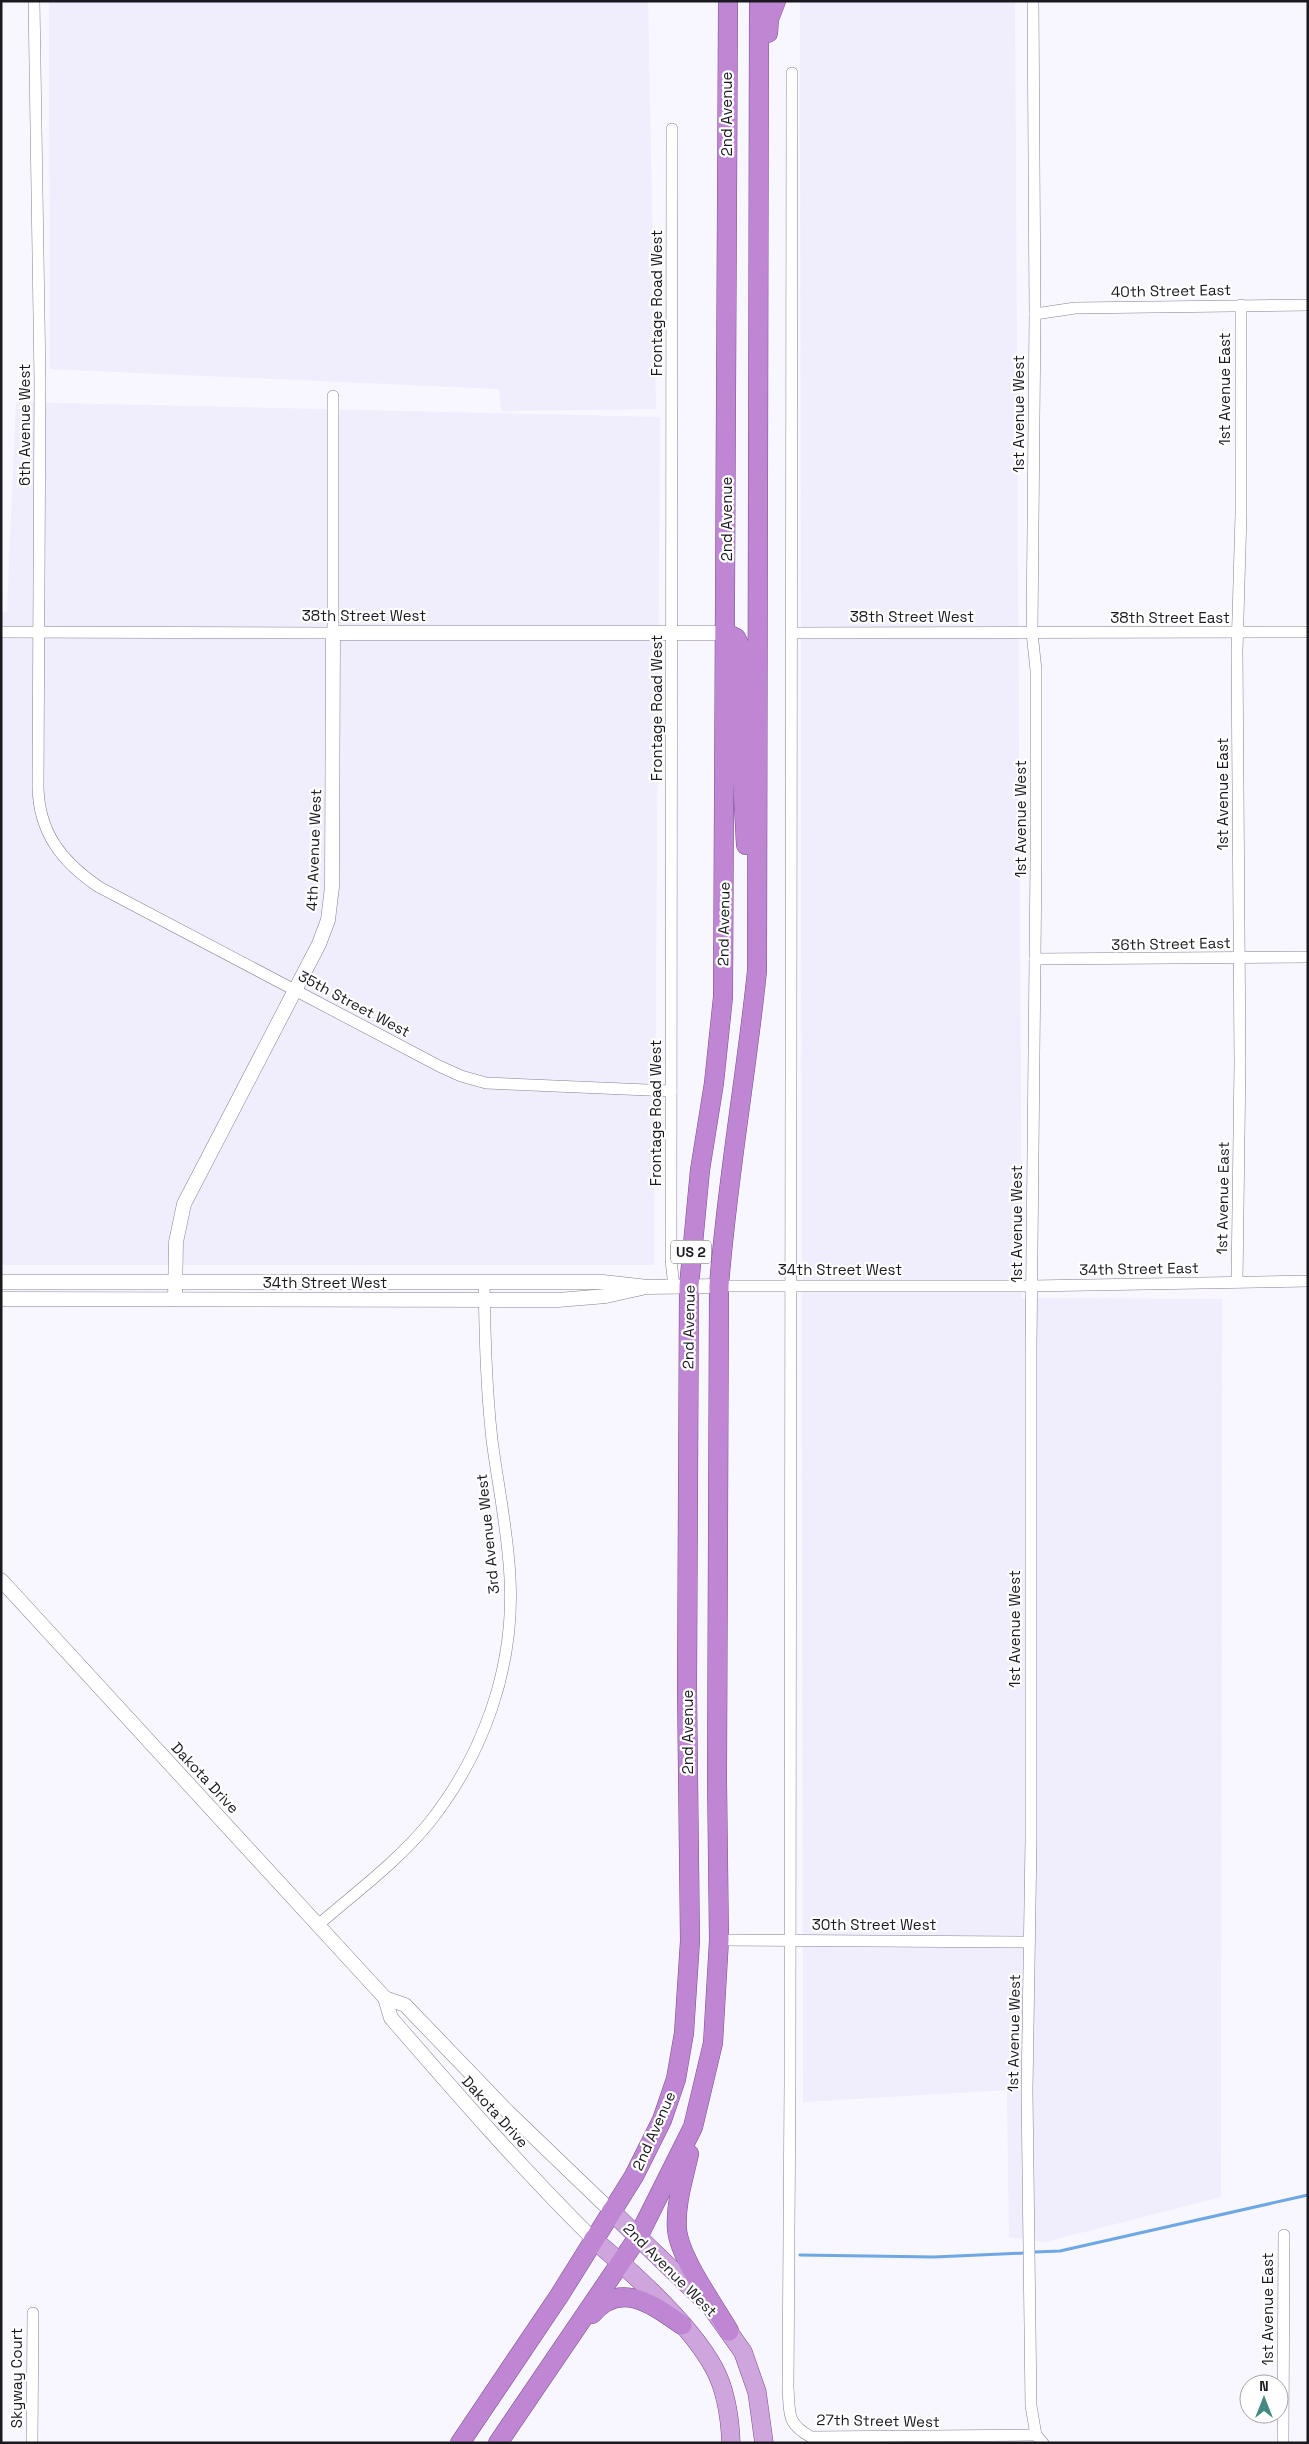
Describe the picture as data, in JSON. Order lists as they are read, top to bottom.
{
  "streets": {
    "highway": ["2nd Avenue", "US 2"],
    "main road": ["2nd Avenue West"],
    "street": [
      "40th Street East",
      "Frontage Road West",
      "1st Avenue East",
      "1st Avenue West",
      "6th Avenue West",
      "38th Street West",
      "38th Street East",
      "4th Avenue West",
      "36th Street East",
      "35th Street West",
      "34th Street East",
      "34th Street West",
      "3rd Avenue West",
      "Dakota Drive",
      "30th Street West",
      "Skyway Court",
      "27th Street West"
    ]
  },
  "crossings": [
    ["2nd Avenue", "Frontage Road West"],
    ["2nd Avenue", "38th Street West"],
    ["2nd Avenue", "34th Street West"],
    ["2nd Avenue", "Dakota Drive"],
    ["2nd Avenue", "30th Street West"],
    ["2nd Avenue", "2nd Avenue West"],
    ["40th Street East", "1st Avenue East"],
    ["40th Street East", "1st Avenue West"],
    ["Frontage Road West", "38th Street West"],
    ["Frontage Road West", "35th Street West"],
    ["Frontage Road West", "34th Street West"],
    ["1st Avenue East", "38th Street East"],
    ["1st Avenue East", "36th Street East"],
    ["1st Avenue East", "34th Street East"],
    ["1st Avenue West", "38th Street West"],
    ["1st Avenue West", "38th Street East"],
    ["1st Avenue West", "36th Street East"],
    ["1st Avenue West", "34th Street East"],
    ["1st Avenue West", "34th Street West"],
    ["1st Avenue West", "30th Street West"],
    ["1st Avenue West", "27th Street West"],
    ["6th Avenue West", "38th Street West"],
    ["6th Avenue West", "35th Street West"],
    ["38th Street West", "38th Street East"],
    ["38th Street West", "4th Avenue West"],
    ["38th Street West", "27th Street West"],
    ["4th Avenue West", "35th Street West"],
    ["4th Avenue West", "34th Street West"],
    ["34th Street East", "34th Street West"],
    ["34th Street West", "3rd Avenue West"],
    ["34th Street West", "27th Street West"],
    ["3rd Avenue West", "Dakota Drive"],
    ["Dakota Drive", "2nd Avenue West"],
    ["30th Street West", "27th Street West"]
  ],
  "north": "top"
}
